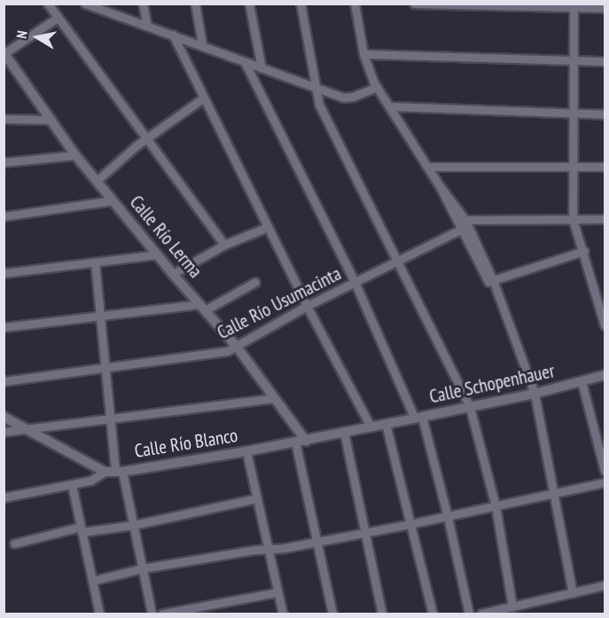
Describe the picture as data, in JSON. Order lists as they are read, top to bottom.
{
  "streets": {
    "street": [
      "Calle Río Lerma",
      "Calle Río Usumacinta",
      "Calle Schopenhauer",
      "Calle Río Blanco"
    ]
  },
  "crossings": [
    ["Calle Río Lerma", "Calle Río Usumacinta"],
    ["Calle Río Lerma", "Calle Río Blanco"],
    ["Calle Schopenhauer", "Calle Río Blanco"]
  ],
  "north": "left"
}
